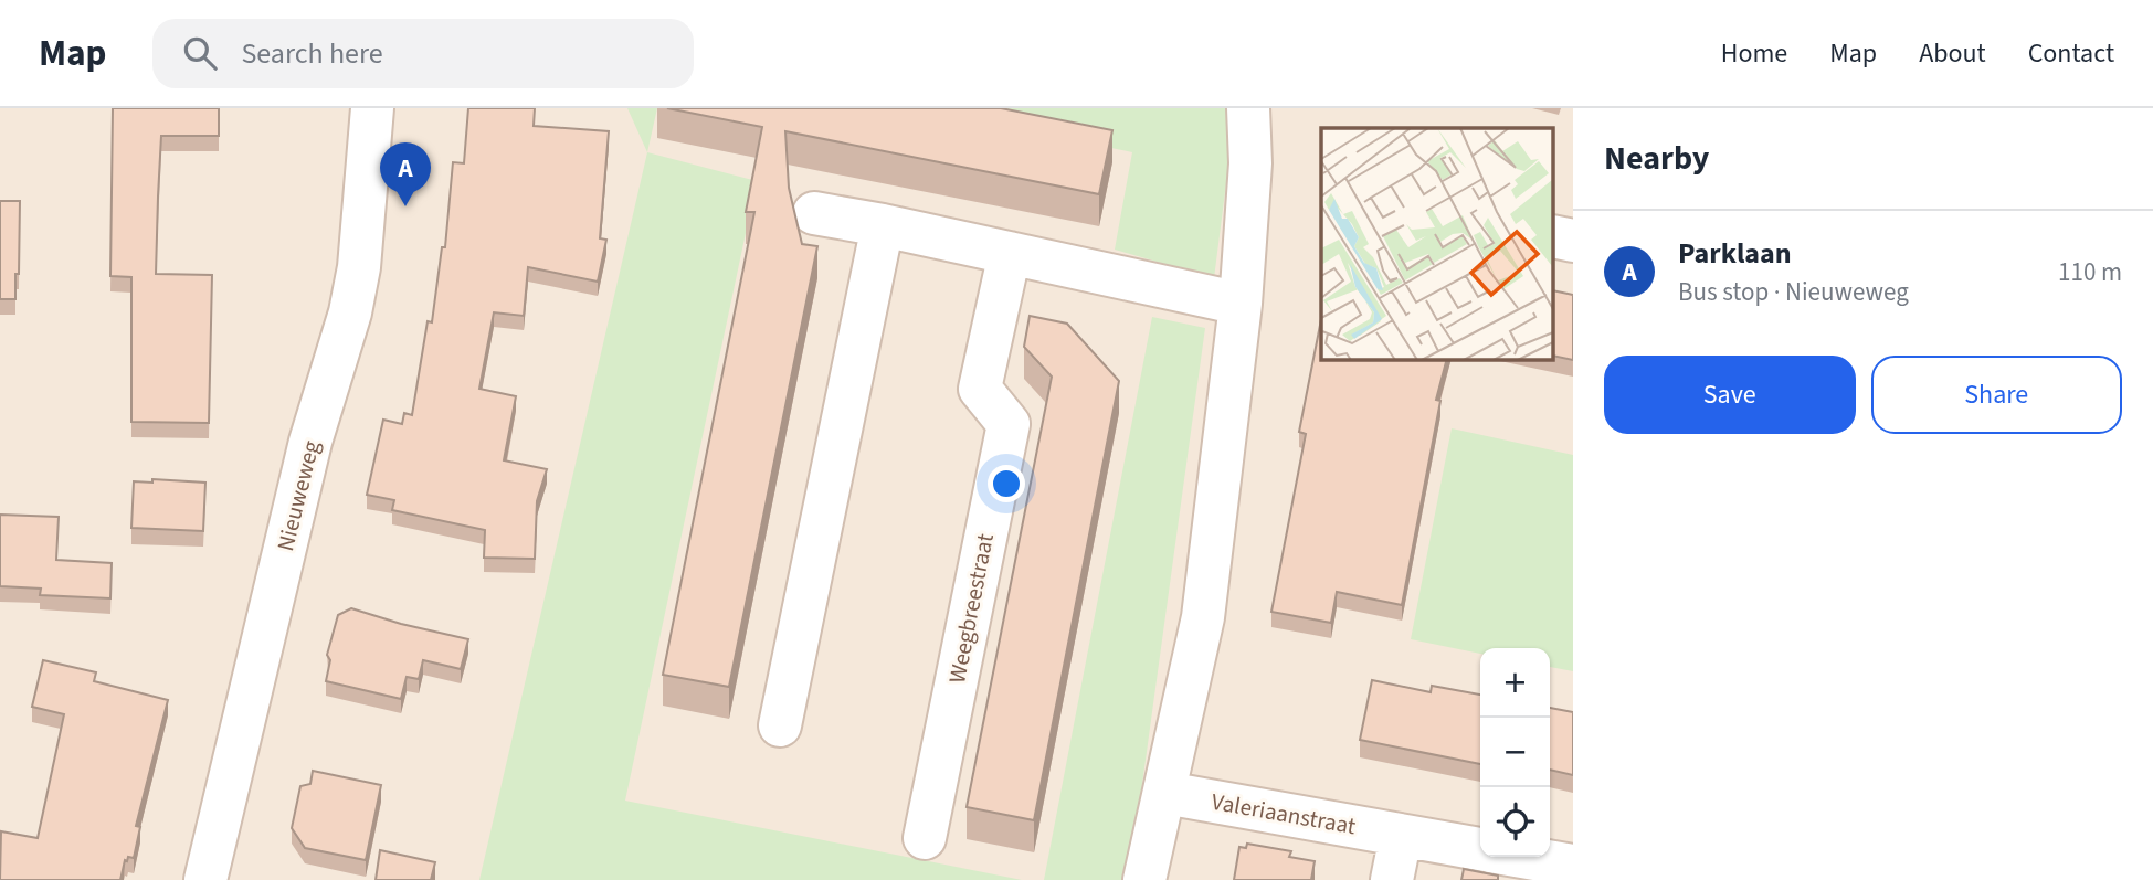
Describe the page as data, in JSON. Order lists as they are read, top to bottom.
{
  "streets": {
    "street": ["Nieuweweg", "Weegbreestraat", "Valeriaanstraat"]
  },
  "page": {
    "header": "Map",
    "search": "Search here",
    "nav": [
      "Home",
      "Map",
      "About",
      "Contact"
    ],
    "heading": "Nearby",
    "pins": "A",
    "list": [
      {
        "mark": "A",
        "name": "Parklaan",
        "note": "Bus stop · Nieuweweg",
        "value": "110 m"
      }
    ],
    "buttons": ["Save", "Share"],
    "map_buttons": ["+", "−"]
  }
}
